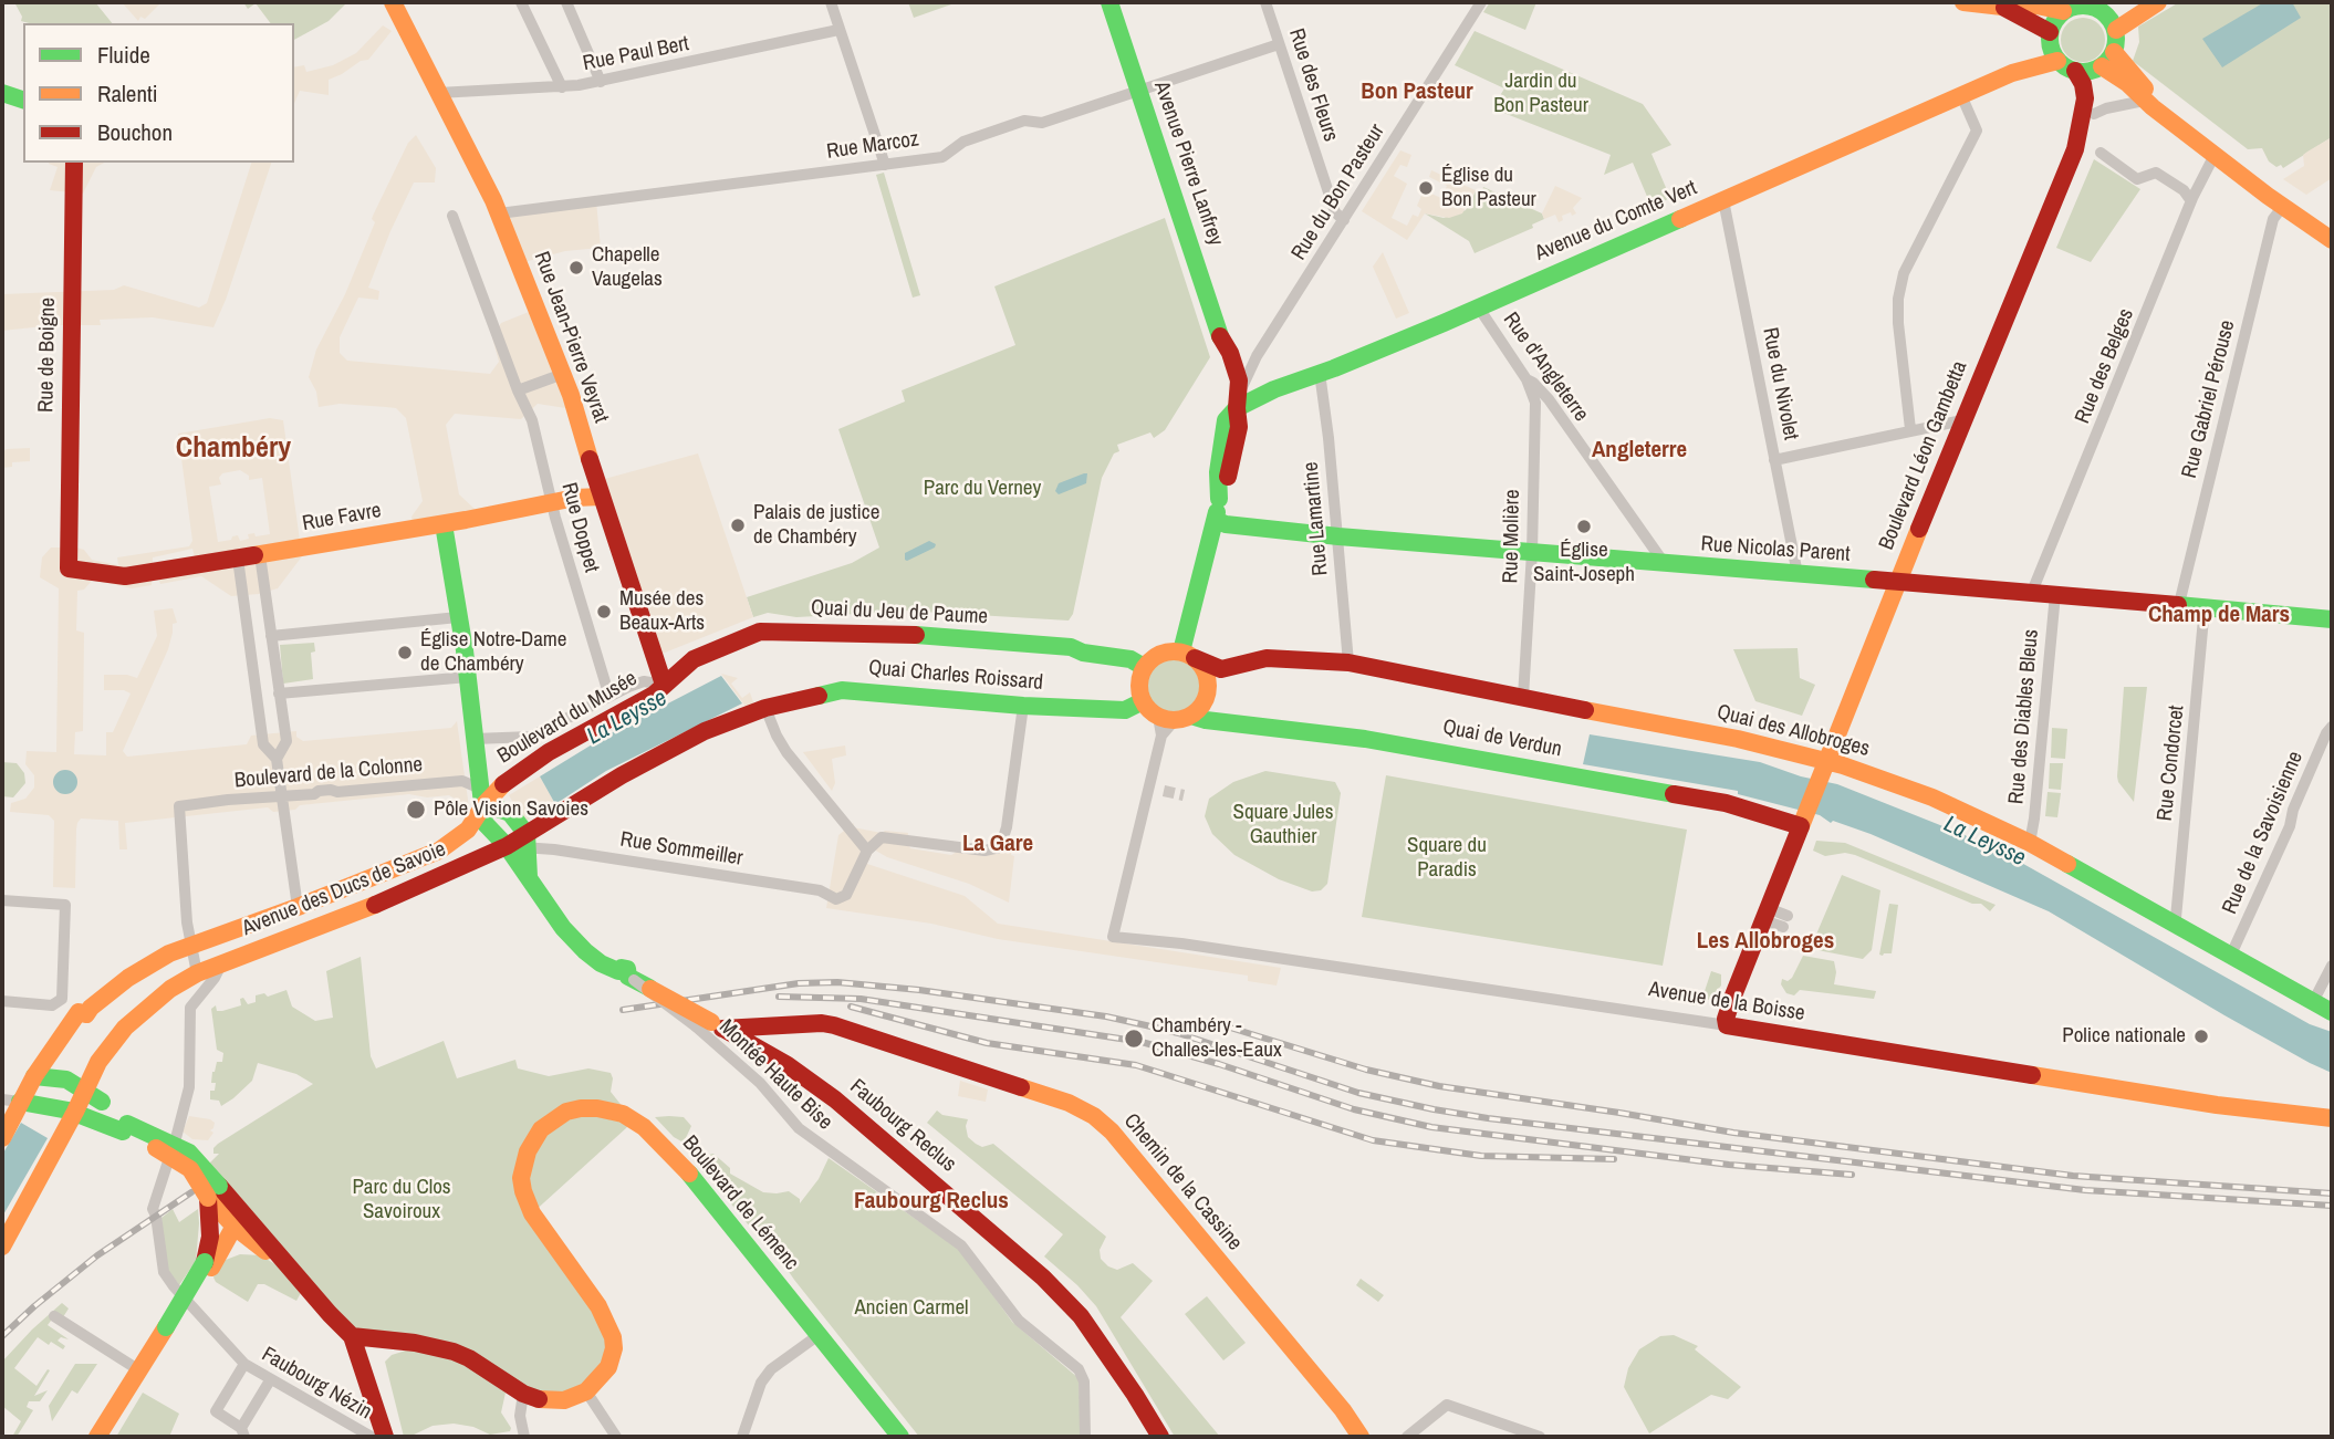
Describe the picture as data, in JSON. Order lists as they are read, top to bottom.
{
  "streets": {
    "main road": [
      "Avenue Pierre Lanfrey",
      "Avenue du Comte Vert",
      "Rue Jean-Pierre Veyrat",
      "Rue de Boigne",
      "Boulevard Léon Gambetta",
      "Rue Favre",
      "Rue Nicolas Parent",
      "Quai du Jeu de Paume",
      "Quai Charles Roissard",
      "Boulevard du Musée",
      "Quai des Allobroges",
      "Quai de Verdun",
      "Avenue des Ducs de Savoie",
      "Avenue de la Boisse",
      "Faubourg Reclus",
      "Chemin de la Cassine",
      "Boulevard de Lémenc"
    ],
    "street": [
      "Rue Paul Bert",
      "Rue des Fleurs",
      "Rue Marcoz",
      "Rue du Bon Pasteur",
      "Rue des Belges",
      "Rue d'Angleterre",
      "Rue du Nivolet",
      "Rue Gabriel Pérouse",
      "Rue Lamartine",
      "Rue Doppet",
      "Rue Molière",
      "Rue des Diables Bleus",
      "Rue Condorcet",
      "Boulevard de la Colonne",
      "Rue de la Savoisienne",
      "Rue Sommeiller",
      "Montée Haute Bise",
      "Faubourg Nézin"
    ]
  },
  "crossings": [
    ["Rue Paul Bert", "Rue Jean-Pierre Veyrat"],
    ["Rue des Fleurs", "Rue Marcoz"],
    ["Rue des Fleurs", "Rue du Bon Pasteur"],
    ["Rue Marcoz", "Avenue Pierre Lanfrey"],
    ["Rue Marcoz", "Rue Jean-Pierre Veyrat"],
    ["Avenue Pierre Lanfrey", "Rue du Bon Pasteur"],
    ["Avenue Pierre Lanfrey", "Avenue du Comte Vert"],
    ["Rue du Bon Pasteur", "Avenue du Comte Vert"],
    ["Avenue du Comte Vert", "Rue d'Angleterre"],
    ["Avenue du Comte Vert", "Rue du Nivolet"],
    ["Avenue du Comte Vert", "Boulevard Léon Gambetta"],
    ["Avenue du Comte Vert", "Rue Lamartine"],
    ["Rue Jean-Pierre Veyrat", "Rue Favre"],
    ["Rue Jean-Pierre Veyrat", "Quai du Jeu de Paume"],
    ["Rue Jean-Pierre Veyrat", "Boulevard du Musée"],
    ["Rue de Boigne", "Rue Favre"],
    ["Rue des Belges", "Rue Nicolas Parent"],
    ["Rue d'Angleterre", "Rue Molière"],
    ["Rue d'Angleterre", "Rue Nicolas Parent"],
    ["Rue du Nivolet", "Rue Nicolas Parent"],
    ["Rue Gabriel Pérouse", "Rue Nicolas Parent"],
    ["Boulevard Léon Gambetta", "Rue Nicolas Parent"],
    ["Boulevard Léon Gambetta", "Quai des Allobroges"],
    ["Boulevard Léon Gambetta", "Quai de Verdun"],
    ["Rue Favre", "Rue Doppet"],
    ["Rue Favre", "Faubourg Reclus"],
    ["Rue Lamartine", "Rue Nicolas Parent"],
    ["Rue Lamartine", "Quai des Allobroges"],
    ["Rue Doppet", "Boulevard du Musée"],
    ["Rue Molière", "Rue Nicolas Parent"],
    ["Rue Molière", "Quai des Allobroges"],
    ["Rue Nicolas Parent", "Rue des Diables Bleus"],
    ["Rue Nicolas Parent", "Rue Condorcet"],
    ["Quai du Jeu de Paume", "Quai Charles Roissard"],
    ["Quai du Jeu de Paume", "Boulevard du Musée"],
    ["Quai du Jeu de Paume", "Quai des Allobroges"],
    ["Quai du Jeu de Paume", "Quai de Verdun"],
    ["Quai Charles Roissard", "Quai des Allobroges"],
    ["Quai Charles Roissard", "Quai de Verdun"],
    ["Quai Charles Roissard", "Rue Sommeiller"],
    ["Quai Charles Roissard", "Avenue des Ducs de Savoie"],
    ["Quai Charles Roissard", "Faubourg Reclus"],
    ["Rue des Diables Bleus", "Quai des Allobroges"],
    ["Boulevard du Musée", "Boulevard de la Colonne"],
    ["Boulevard du Musée", "Avenue des Ducs de Savoie"],
    ["Boulevard du Musée", "Faubourg Reclus"],
    ["Quai des Allobroges", "Quai de Verdun"],
    ["Quai des Allobroges", "Rue Condorcet"],
    ["Quai des Allobroges", "Rue de la Savoisienne"],
    ["Boulevard de la Colonne", "Avenue des Ducs de Savoie"],
    ["Boulevard de la Colonne", "Faubourg Reclus"],
    ["Rue Sommeiller", "Avenue des Ducs de Savoie"],
    ["Rue Sommeiller", "Faubourg Reclus"],
    ["Avenue des Ducs de Savoie", "Faubourg Reclus"],
    ["Montée Haute Bise", "Faubourg Reclus"],
    ["Montée Haute Bise", "Chemin de la Cassine"],
    ["Faubourg Reclus", "Chemin de la Cassine"]
  ],
  "districts": [
    "Bon Pasteur",
    "Chambéry",
    "Angleterre",
    "Champ de Mars",
    "La Gare",
    "Les Allobroges",
    "Faubourg Reclus"
  ],
  "water": ["La Leysse"],
  "parks": [
    "Jardin du Bon Pasteur",
    "Parc du Verney",
    "Square Jules Gauthier",
    "Square du Paradis",
    "Parc du Clos Savoiroux",
    "Ancien Carmel"
  ],
  "places": [
    "Église du Bon Pasteur",
    "Chapelle Vaugelas",
    "Palais de justice de Chambéry",
    "Église Saint-Joseph",
    "Musée des Beaux-Arts",
    "Église Notre-Dame de Chambéry",
    "Pôle Vision Savoies",
    "Police nationale",
    "Chambéry - Challes-les-Eaux"
  ],
  "legend": ["Fluide", "Ralenti", "Bouchon"]
}
